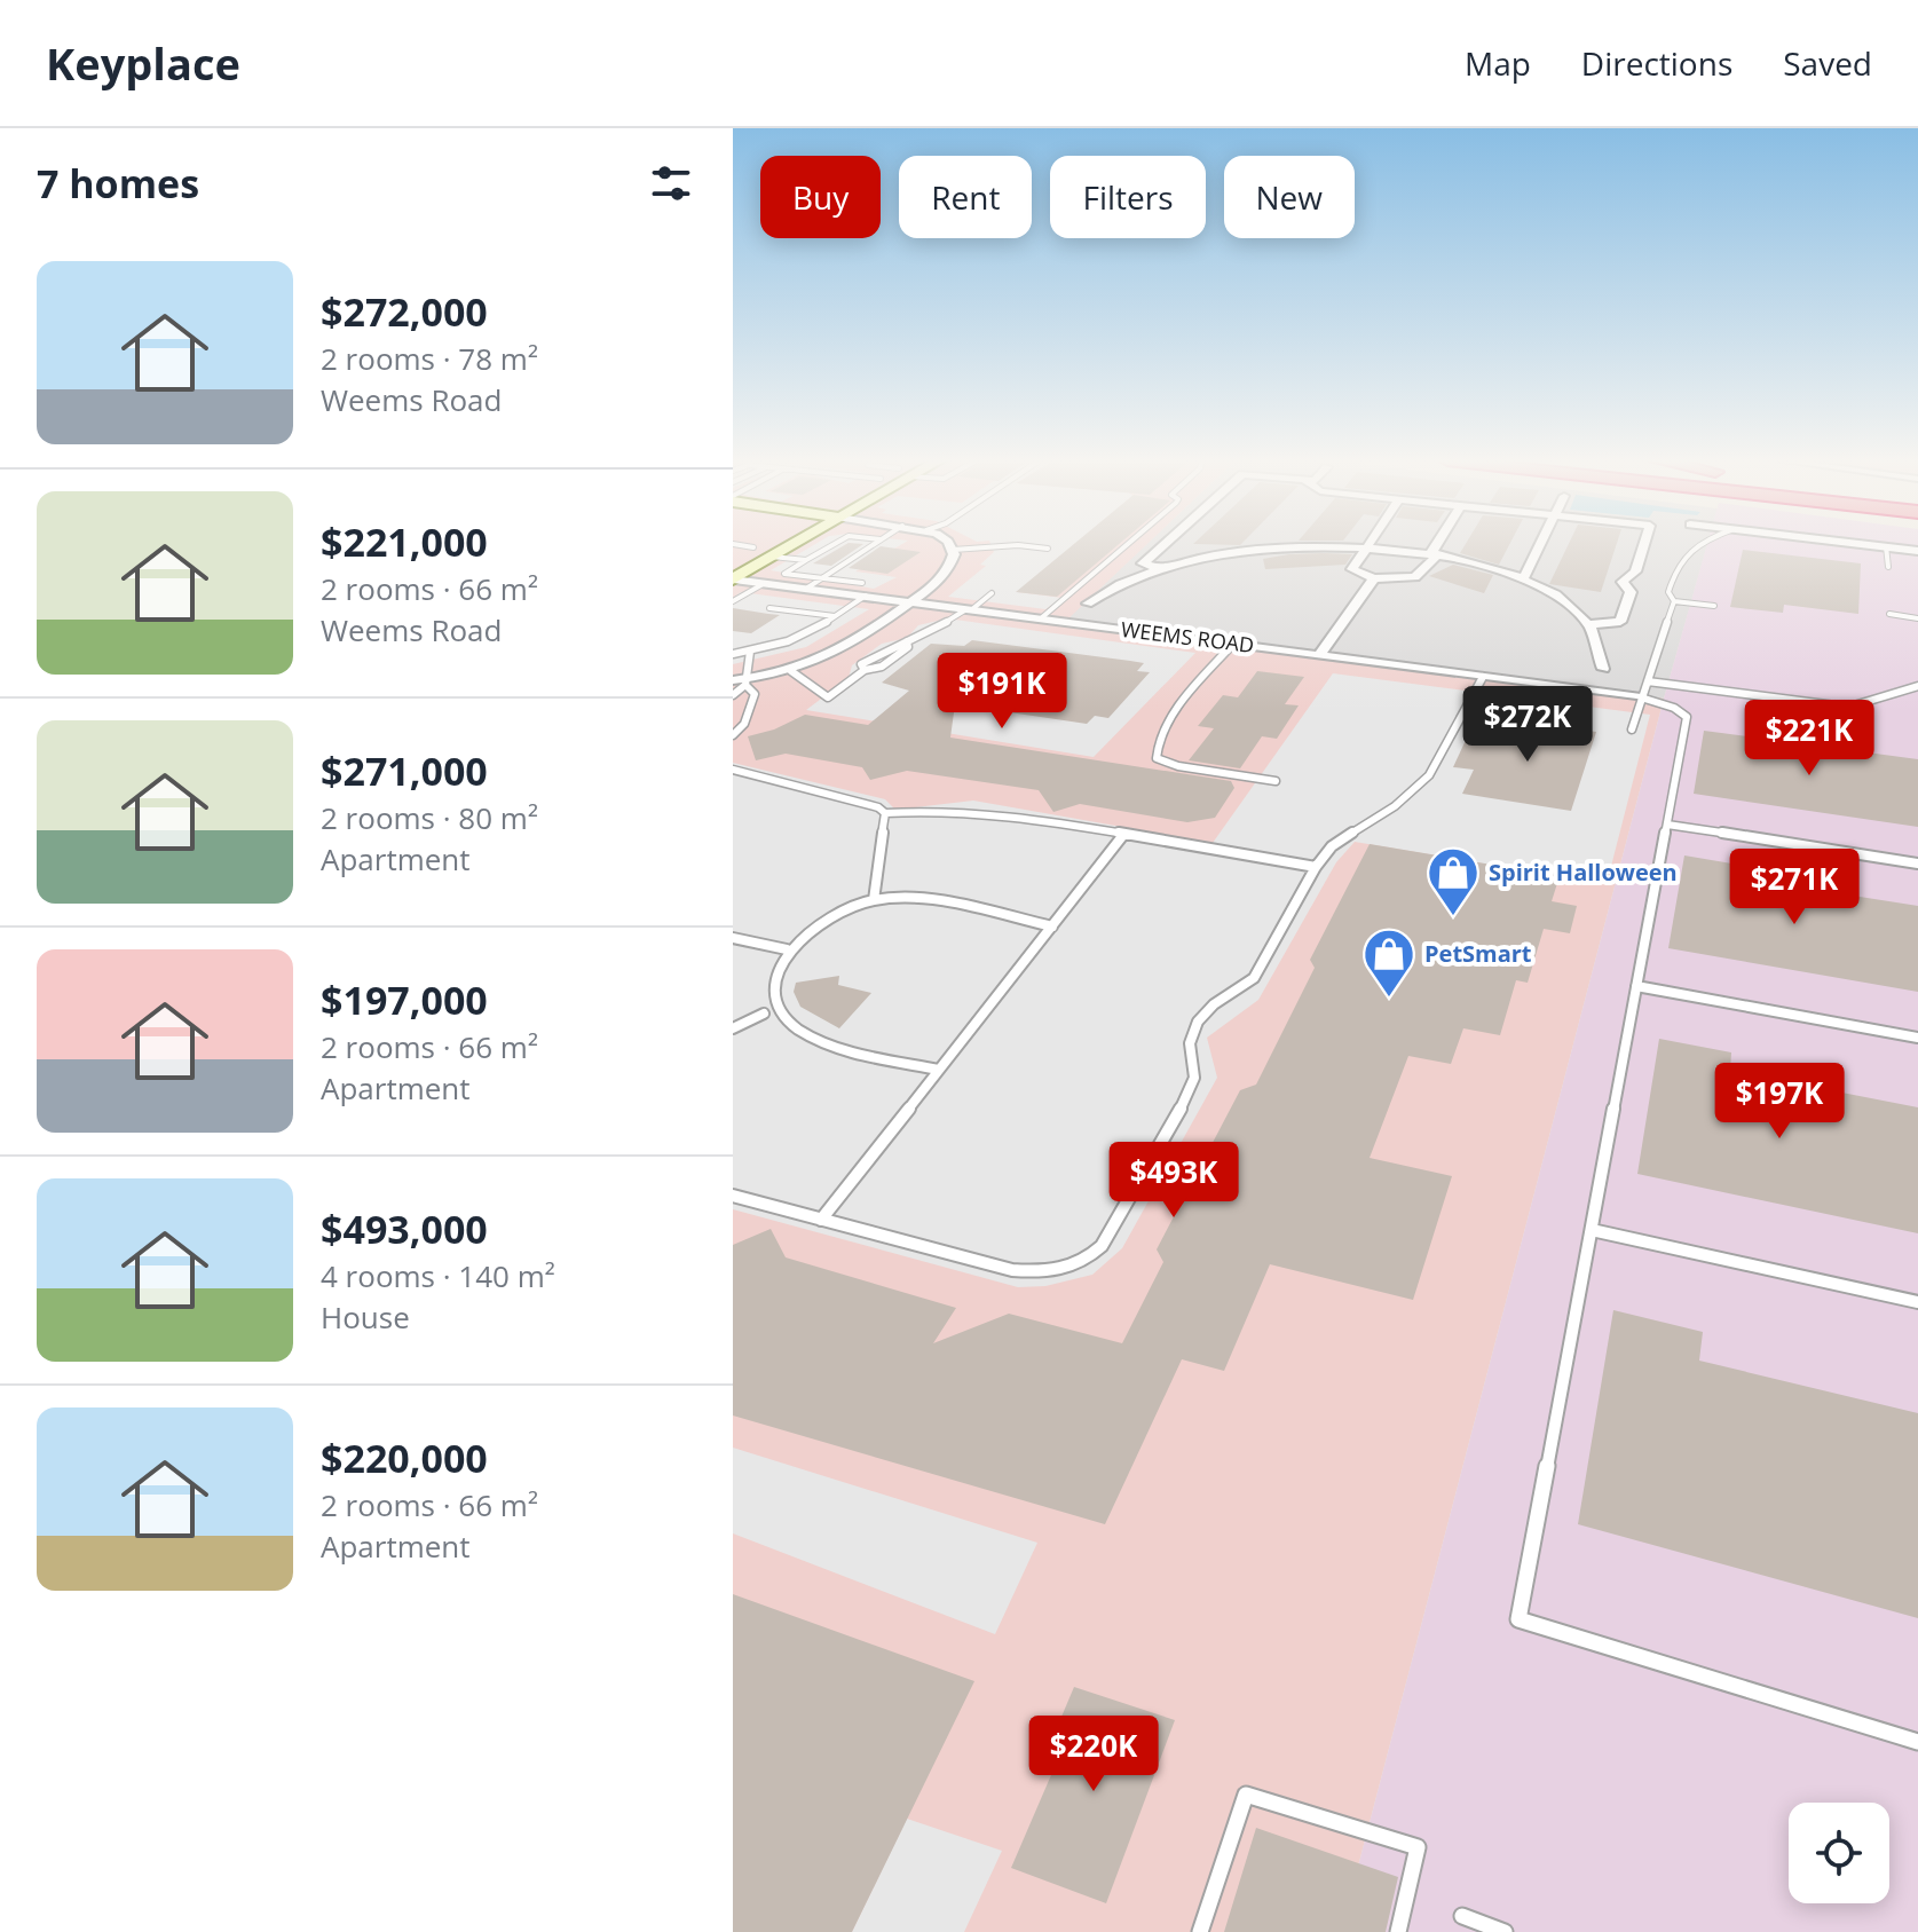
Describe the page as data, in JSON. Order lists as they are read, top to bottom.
{
  "streets": {
    "street": ["WEEMS ROAD"]
  },
  "places": {
    "shop": ["Spirit Halloween", "PetSmart"]
  },
  "page": {
    "header": "Keyplace",
    "nav": ["Map", "Directions", "Saved"],
    "heading": "7 homes",
    "chip": [
      "Buy",
      "Rent",
      "Filters",
      "New"
    ],
    "list": [
      {
        "name": "$272,000",
        "note": "2 rooms · 78 m² · Weems Road"
      },
      {
        "name": "$221,000",
        "note": "2 rooms · 66 m² · Weems Road"
      },
      {
        "name": "$271,000",
        "note": "2 rooms · 80 m² · Apartment"
      },
      {
        "name": "$197,000",
        "note": "2 rooms · 66 m² · Apartment"
      },
      {
        "name": "$493,000",
        "note": "4 rooms · 140 m² · House"
      },
      {
        "name": "$220,000",
        "note": "2 rooms · 66 m² · Apartment"
      }
    ],
    "price": [
      "$191K",
      "$272K",
      "$221K",
      "$271K",
      "$197K",
      "$493K",
      "$220K"
    ]
  }
}
